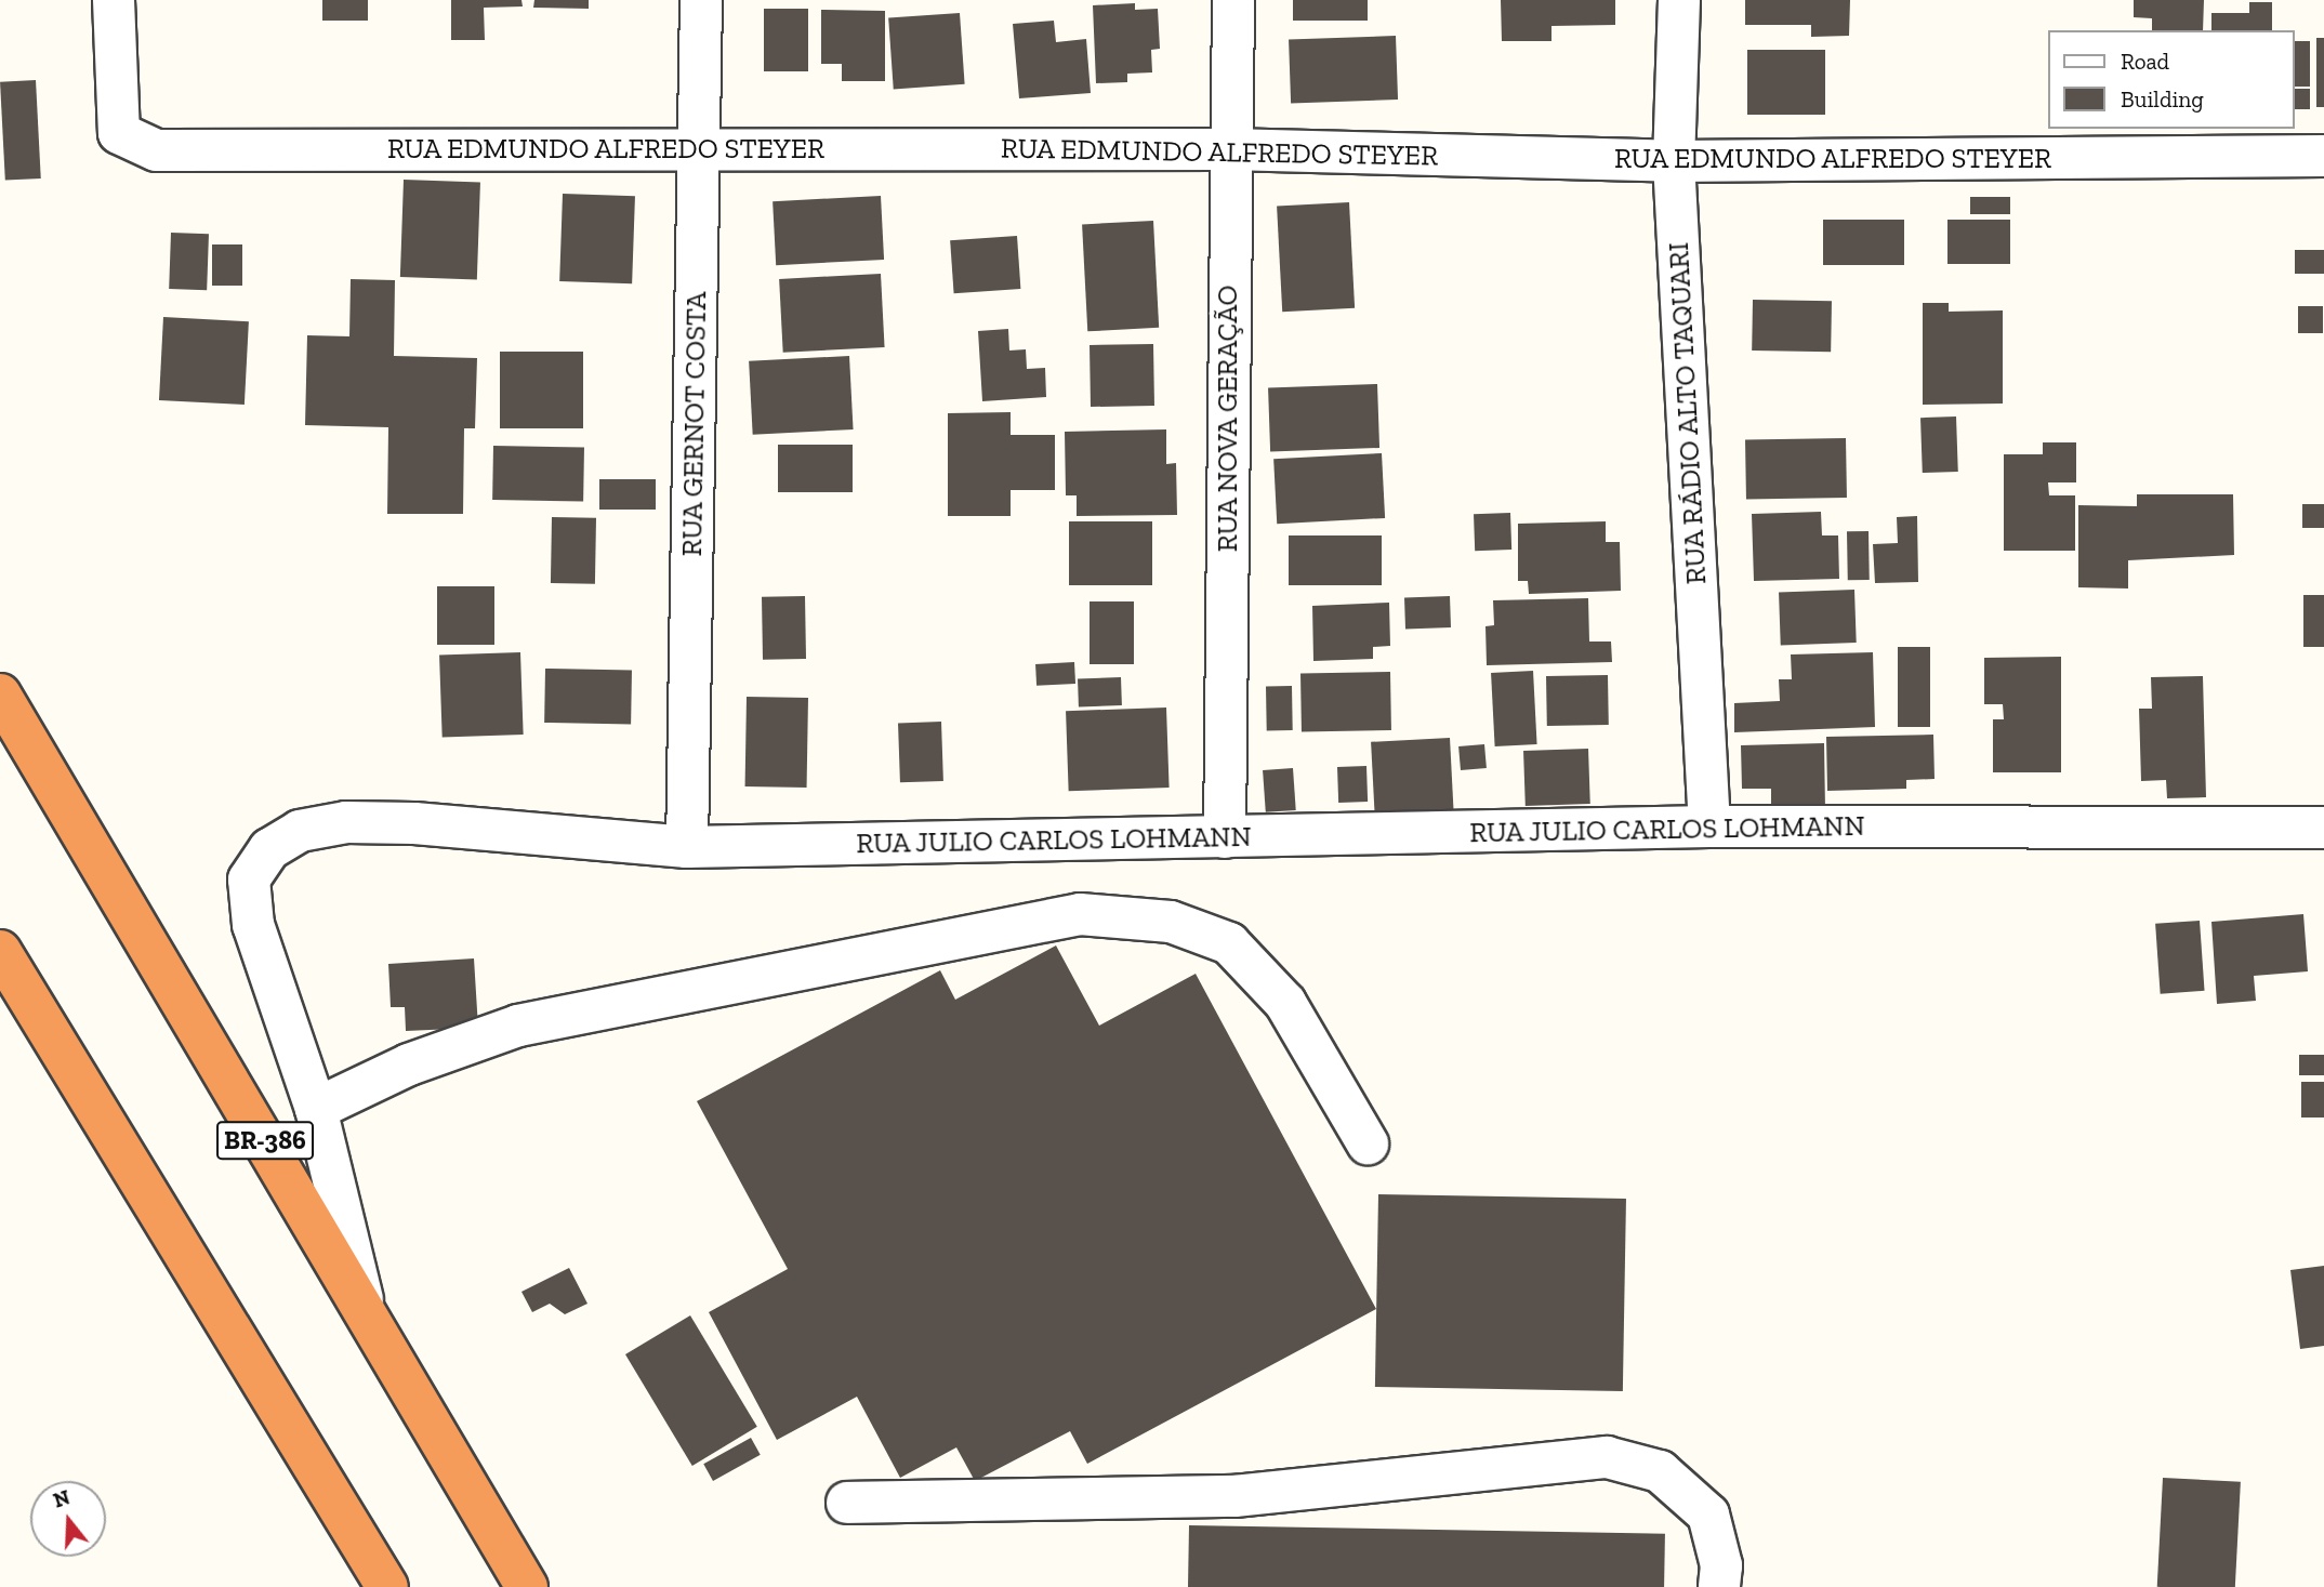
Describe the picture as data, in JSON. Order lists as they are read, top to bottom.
{
  "streets": {
    "highway": ["BR-386"],
    "street": [
      "RUA EDMUNDO ALFREDO STEYER",
      "RUA RÁDIO ALTO TAQUARI",
      "RUA NOVA GERAÇÃO",
      "RUA GERNOT COSTA",
      "RUA JULIO CARLOS LOHMANN"
    ]
  },
  "crossings": [
    ["RUA EDMUNDO ALFREDO STEYER", "RUA RÁDIO ALTO TAQUARI"],
    ["RUA EDMUNDO ALFREDO STEYER", "RUA NOVA GERAÇÃO"],
    ["RUA EDMUNDO ALFREDO STEYER", "RUA GERNOT COSTA"],
    ["RUA RÁDIO ALTO TAQUARI", "RUA JULIO CARLOS LOHMANN"],
    ["RUA NOVA GERAÇÃO", "RUA JULIO CARLOS LOHMANN"],
    ["RUA GERNOT COSTA", "RUA JULIO CARLOS LOHMANN"],
    ["RUA JULIO CARLOS LOHMANN", "BR-386"]
  ],
  "legend": ["Road", "Building"],
  "north": "top"
}
